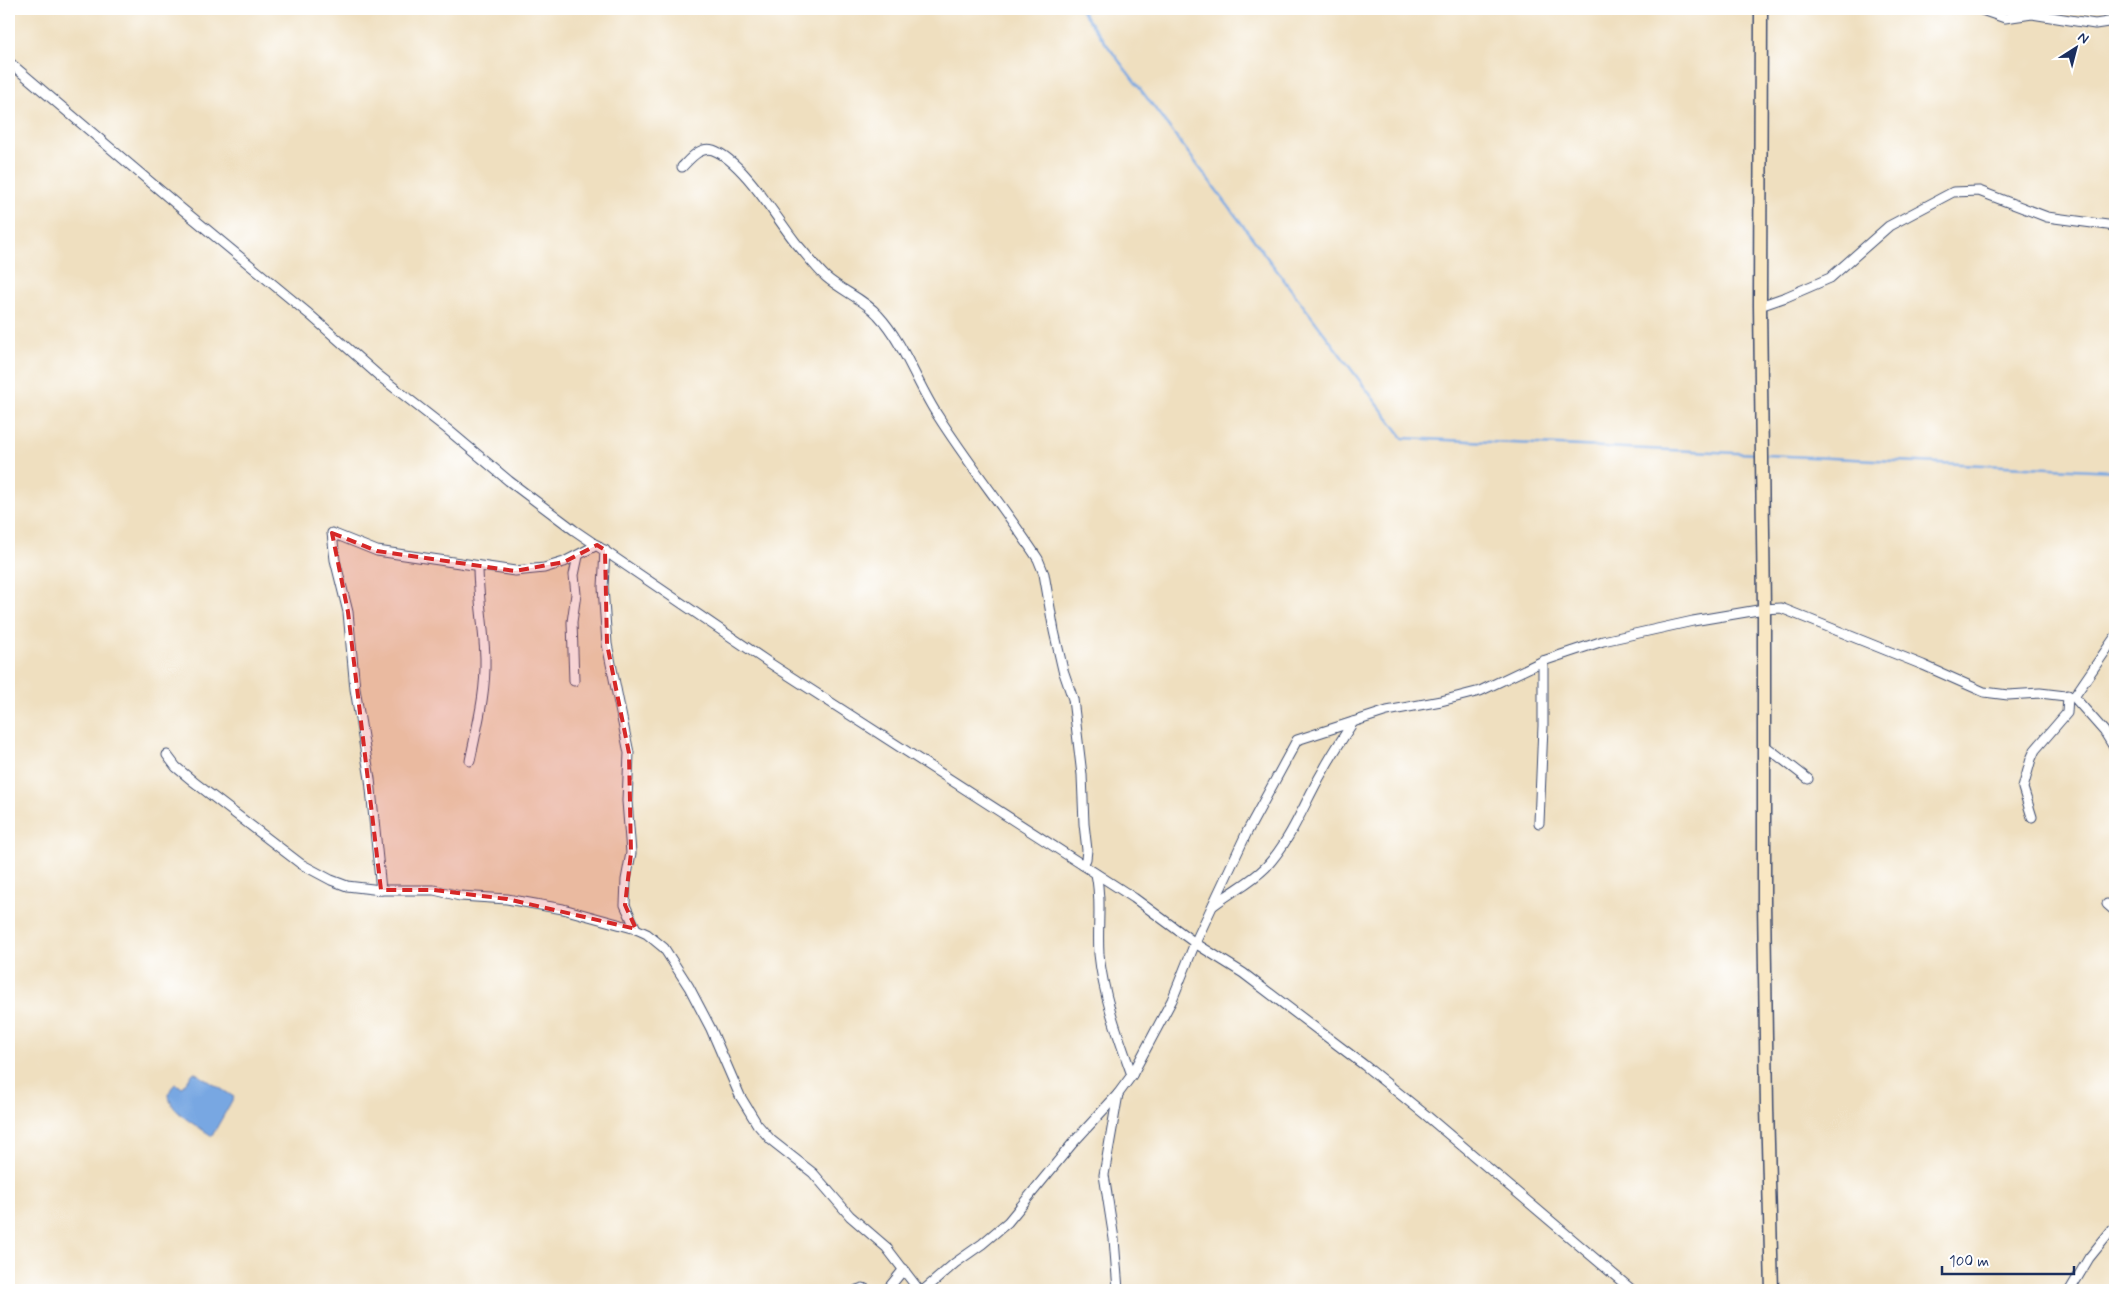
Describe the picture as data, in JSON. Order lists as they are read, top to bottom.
{
  "scale_bar": "100 m",
  "north": "top right"
}
